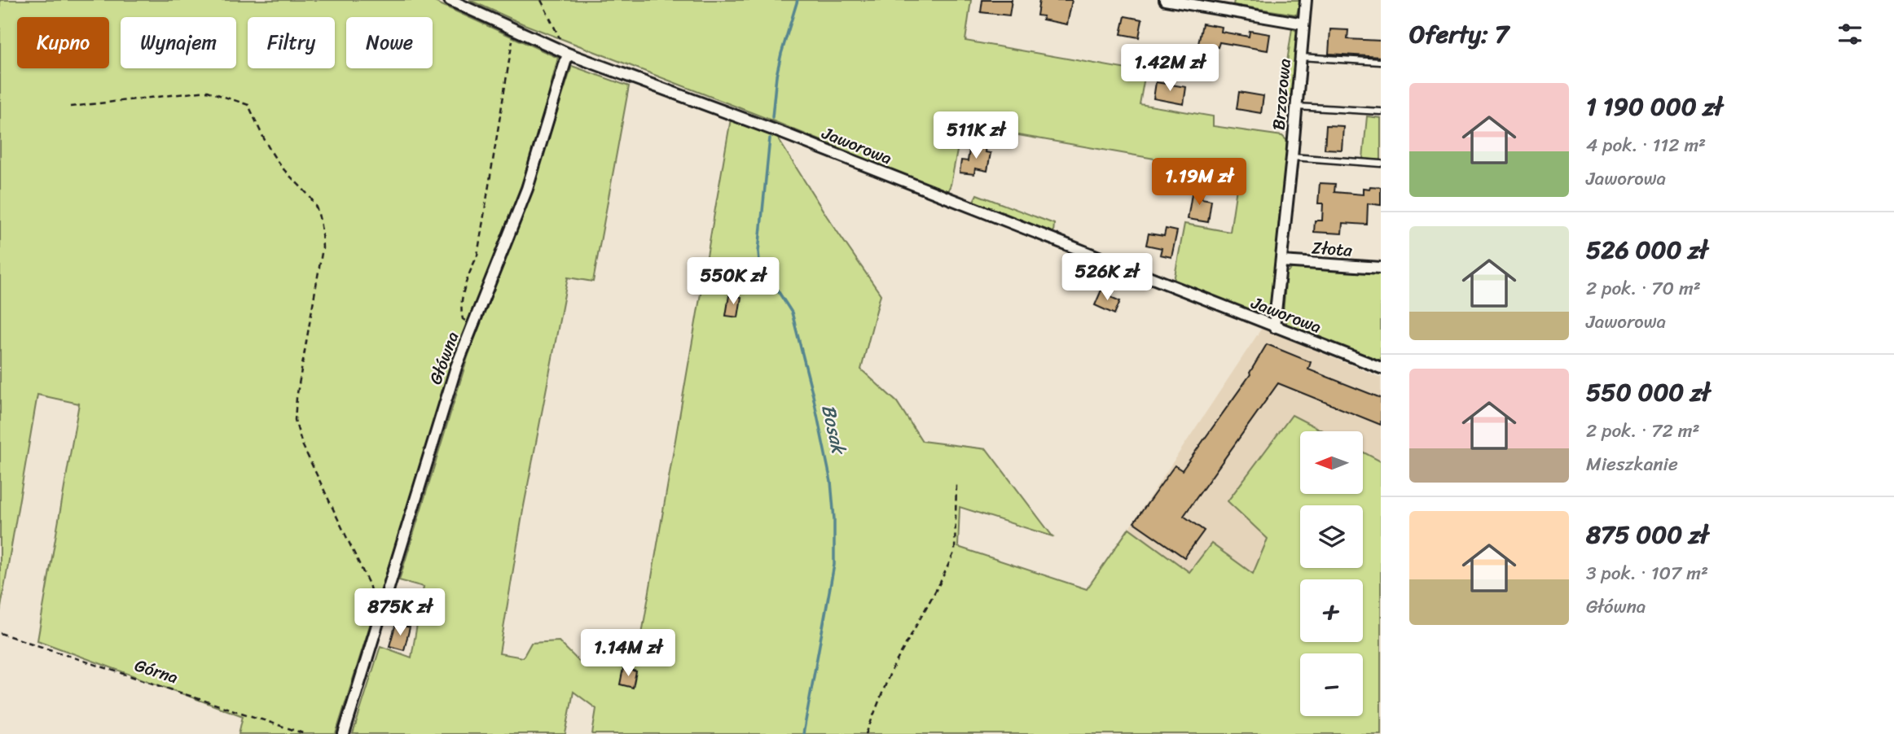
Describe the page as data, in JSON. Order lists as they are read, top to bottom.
{
  "streets": {
    "street": [
      "Brzozowa",
      "Jaworowa",
      "Złota",
      "Główna"
    ],
    "path": ["Górna"]
  },
  "crossings": [
    ["Brzozowa", "Jaworowa"],
    ["Brzozowa", "Złota"],
    ["Jaworowa", "Główna"]
  ],
  "water": ["Bosak"],
  "north": "left",
  "page": {
    "heading": "Oferty: 7",
    "chip": [
      "Kupno",
      "Wynajem",
      "Filtry",
      "Nowe"
    ],
    "price": [
      "1.42M zł",
      "511K zł",
      "1.19M zł",
      "526K zł",
      "550K zł",
      "875K zł",
      "1.14M zł"
    ],
    "list": [
      {
        "name": "1 190 000 zł",
        "note": "4 pok. · 112 m² · Jaworowa"
      },
      {
        "name": "526 000 zł",
        "note": "2 pok. · 70 m² · Jaworowa"
      },
      {
        "name": "550 000 zł",
        "note": "2 pok. · 72 m² · Mieszkanie"
      },
      {
        "name": "875 000 zł",
        "note": "3 pok. · 107 m² · Główna"
      }
    ],
    "map_buttons": ["+", "−"]
  }
}
